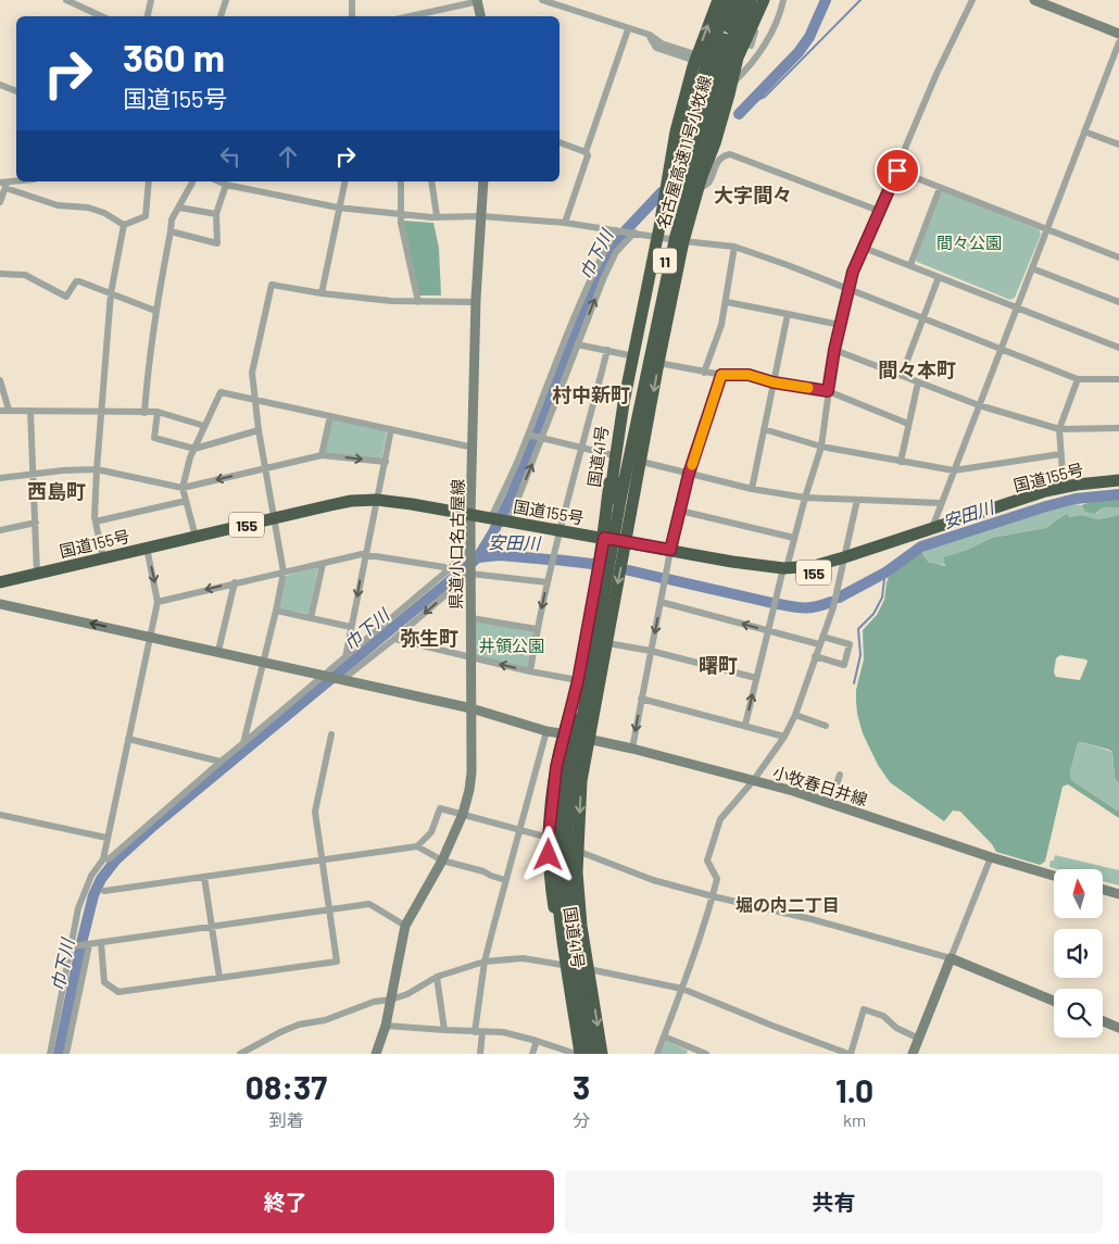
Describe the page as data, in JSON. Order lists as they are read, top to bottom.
{
  "streets": {
    "highway": [
      "名古屋高速11号小牧線",
      "11",
      "国道41号",
      "国道155号",
      "155"
    ],
    "main road": ["県道小口名古屋線", "小牧春日井線"]
  },
  "crossings": [
    ["名古屋高速11号小牧線", "国道41号"],
    ["11", "国道41号"],
    ["国道41号", "国道155号"],
    ["国道41号", "小牧春日井線"],
    ["国道155号", "県道小口名古屋線"],
    ["県道小口名古屋線", "小牧春日井線"]
  ],
  "districts": [
    "大字間々",
    "間々本町",
    "村中新町",
    "西島町",
    "弥生町",
    "曙町",
    "堀の内二丁目"
  ],
  "water": ["巾下川", "安田川"],
  "parks": ["間々公園", "井領公園"],
  "north": "top",
  "page": {
    "turn": ["360 m", "国道155号"],
    "eta": [
      "08:37",
      "到着",
      "3",
      "分",
      "1.0",
      "km"
    ],
    "buttons": ["終了", "共有"]
  }
}
